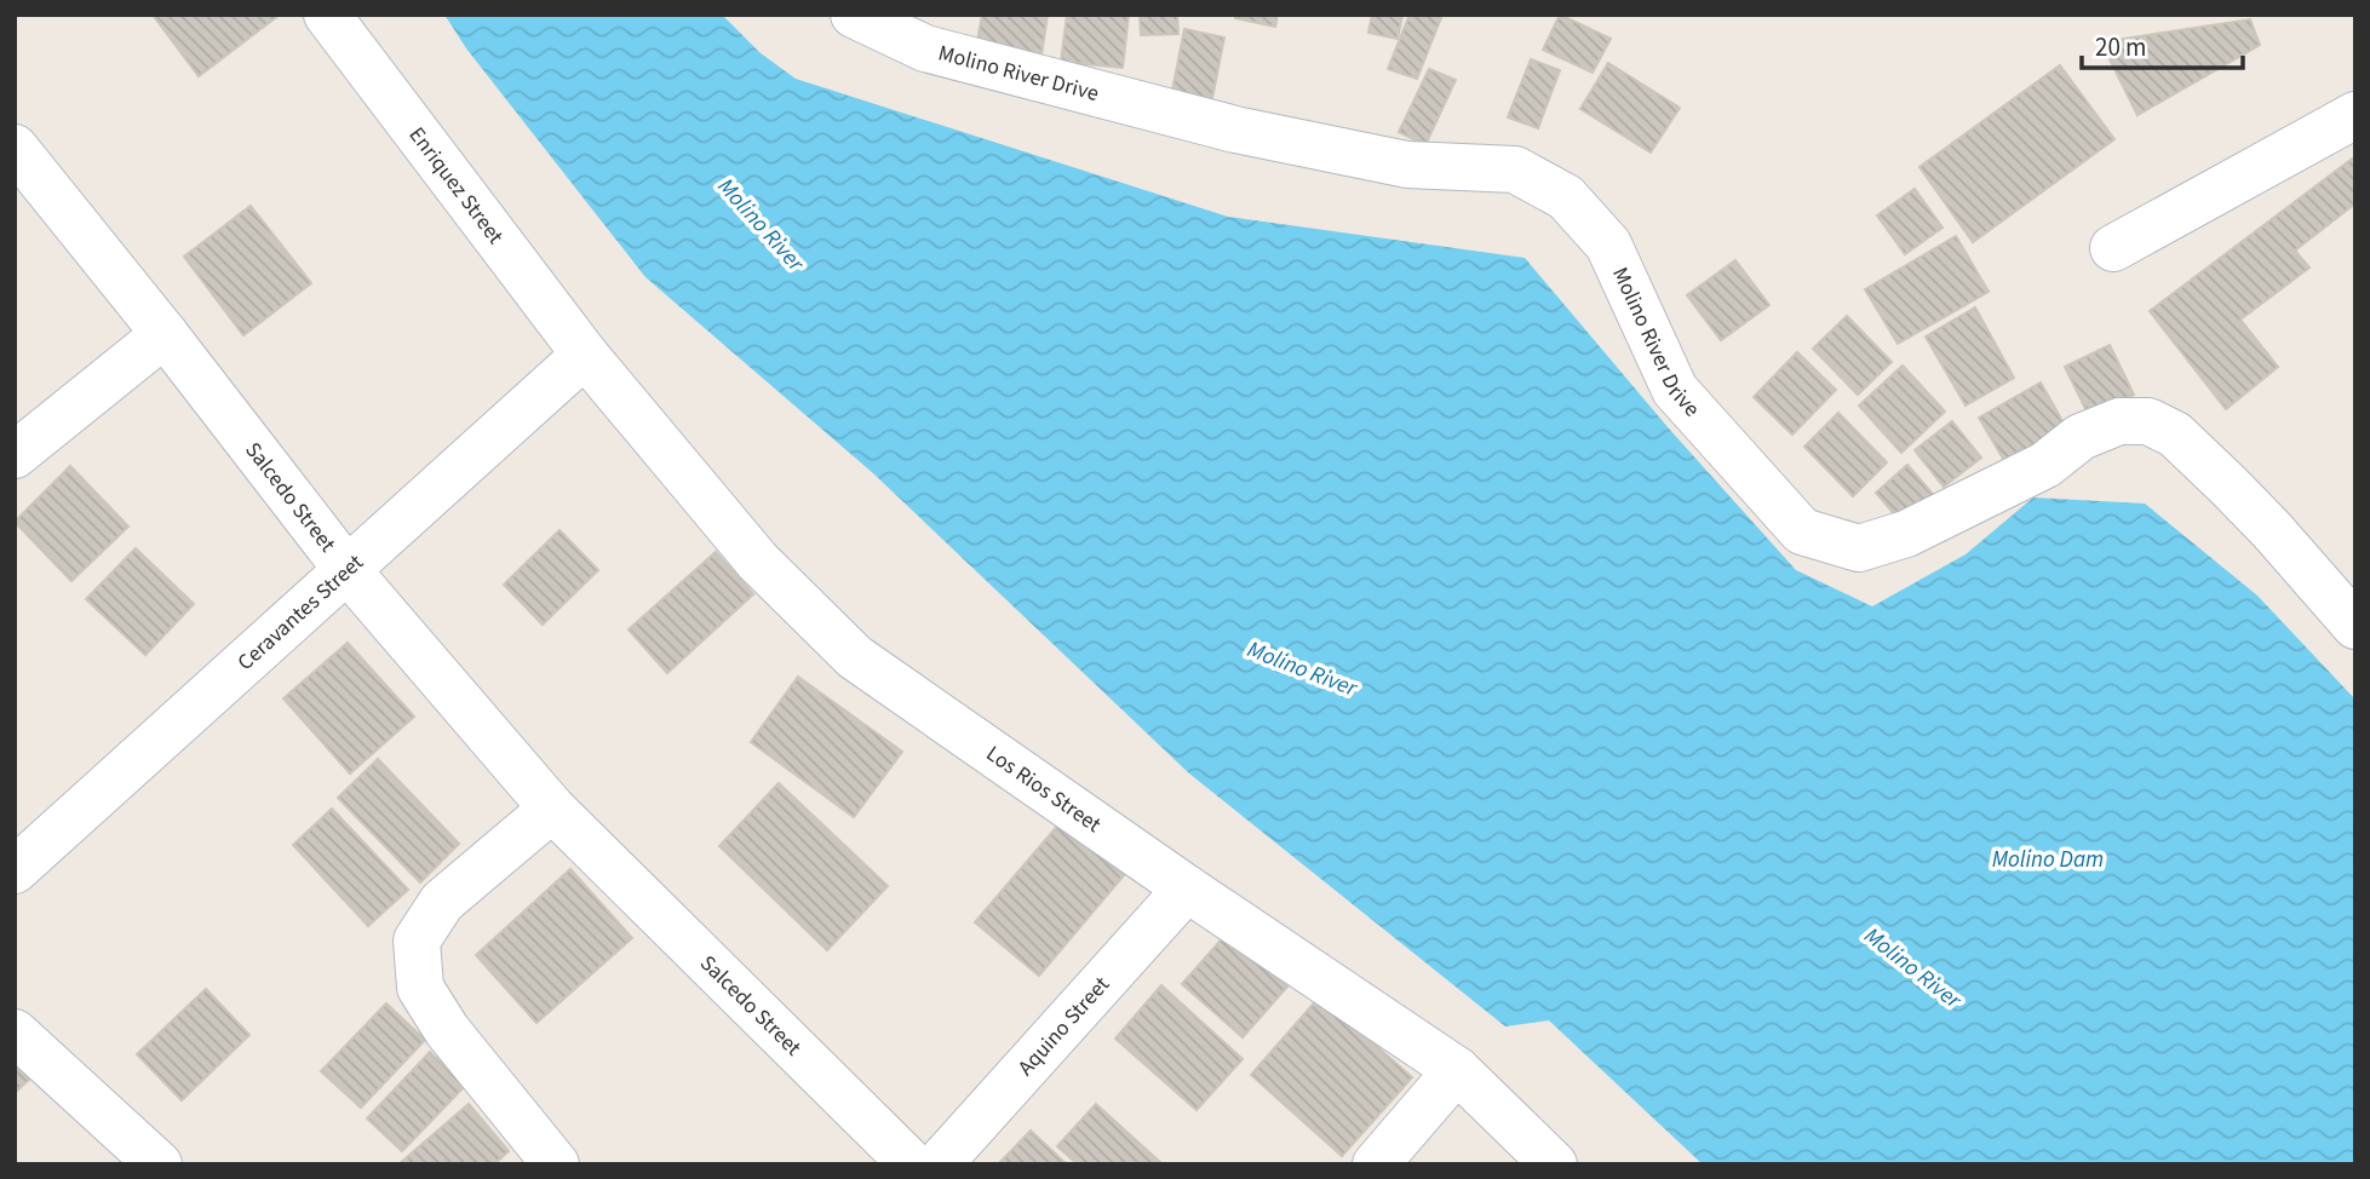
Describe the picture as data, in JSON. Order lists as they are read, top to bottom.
{
  "streets": {
    "street": [
      "Molino River Drive",
      "Enriquez Street",
      "Salcedo Street",
      "Ceravantes Street",
      "Los Rios Street",
      "Aquino Street"
    ]
  },
  "crossings": [
    ["Enriquez Street", "Ceravantes Street"],
    ["Enriquez Street", "Los Rios Street"],
    ["Salcedo Street", "Ceravantes Street"],
    ["Ceravantes Street", "Los Rios Street"],
    ["Los Rios Street", "Aquino Street"]
  ],
  "water": ["Molino River", "Molino Dam"],
  "scale_bar": "20 m"
}
